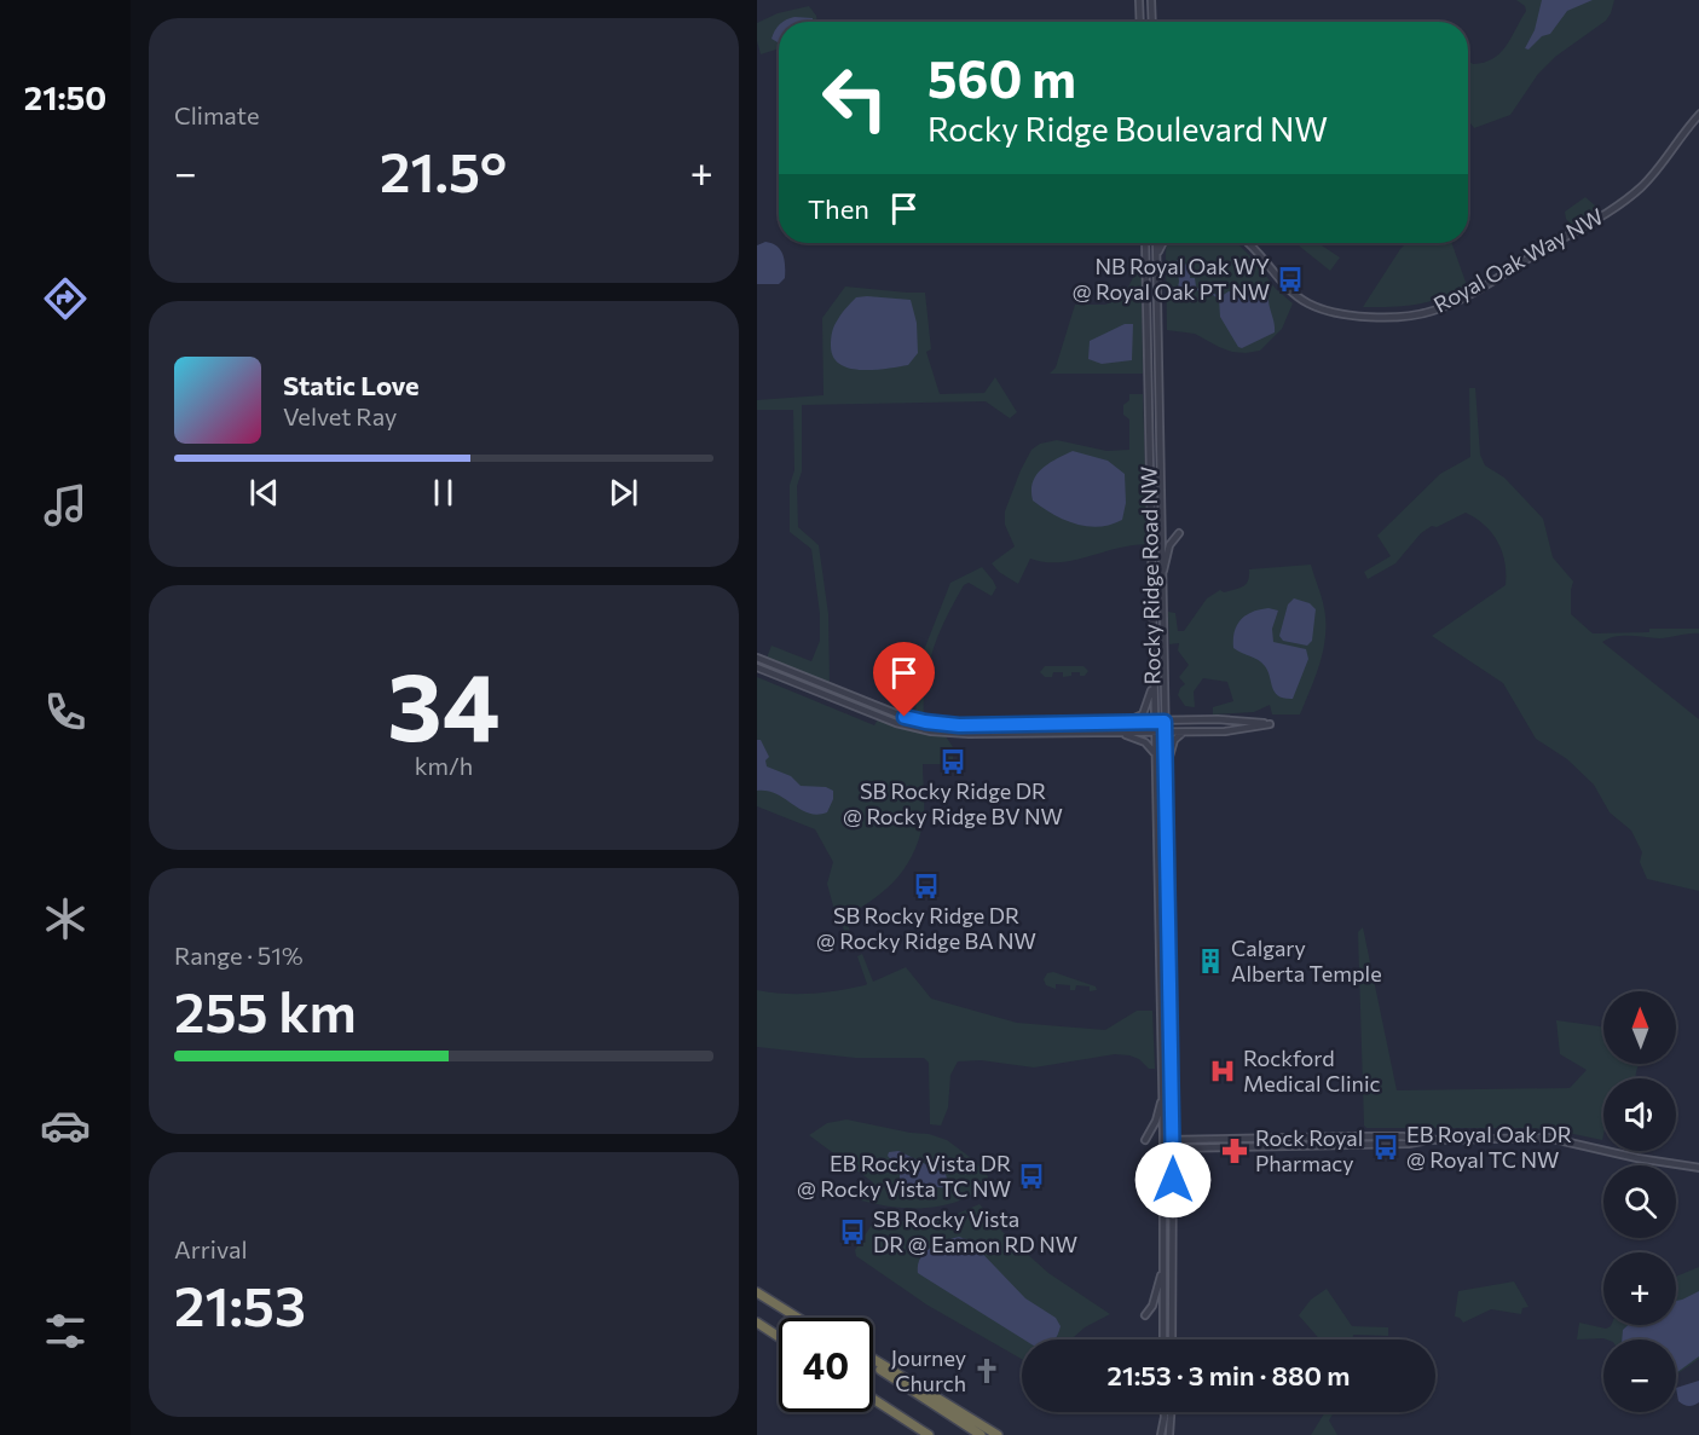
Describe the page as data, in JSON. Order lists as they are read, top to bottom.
{
  "streets": {
    "street": ["Royal Oak Way NW", "Rocky Ridge Road NW"]
  },
  "places": {
    "bus stop": [
      "NB Royal Oak WY @ Royal Oak PT NW",
      "SB Rocky Ridge DR @ Rocky Ridge BV NW",
      "SB Rocky Ridge DR @ Rocky Ridge BA NW",
      "EB Royal Oak DR @ Royal TC NW",
      "EB Rocky Vista DR @ Rocky Vista TC NW",
      "SB Rocky Vista DR @ Eamon RD NW"
    ],
    "building": ["Calgary Alberta Temple"],
    "hospital": ["Rockford Medical Clinic"],
    "pharmacy": ["Rock Royal Pharmacy"],
    "church": ["Journey Church"]
  },
  "north": "top",
  "page": {
    "tabs": "21:50",
    "tile": [
      "Climate",
      ["34", "km/h"],
      ["Range · 51%", "255 km"],
      ["Arrival", "21:53"]
    ],
    "turn": ["560 m", "Rocky Ridge Boulevard NW"],
    "heat": ["−", "21.5°", "+"],
    "then": "Then",
    "song": ["Static Love", "Velvet Ray"],
    "map_buttons": ["+", "−"],
    "limit": "40",
    "trip": "21:53 · 3 min · 880 m"
  }
}
